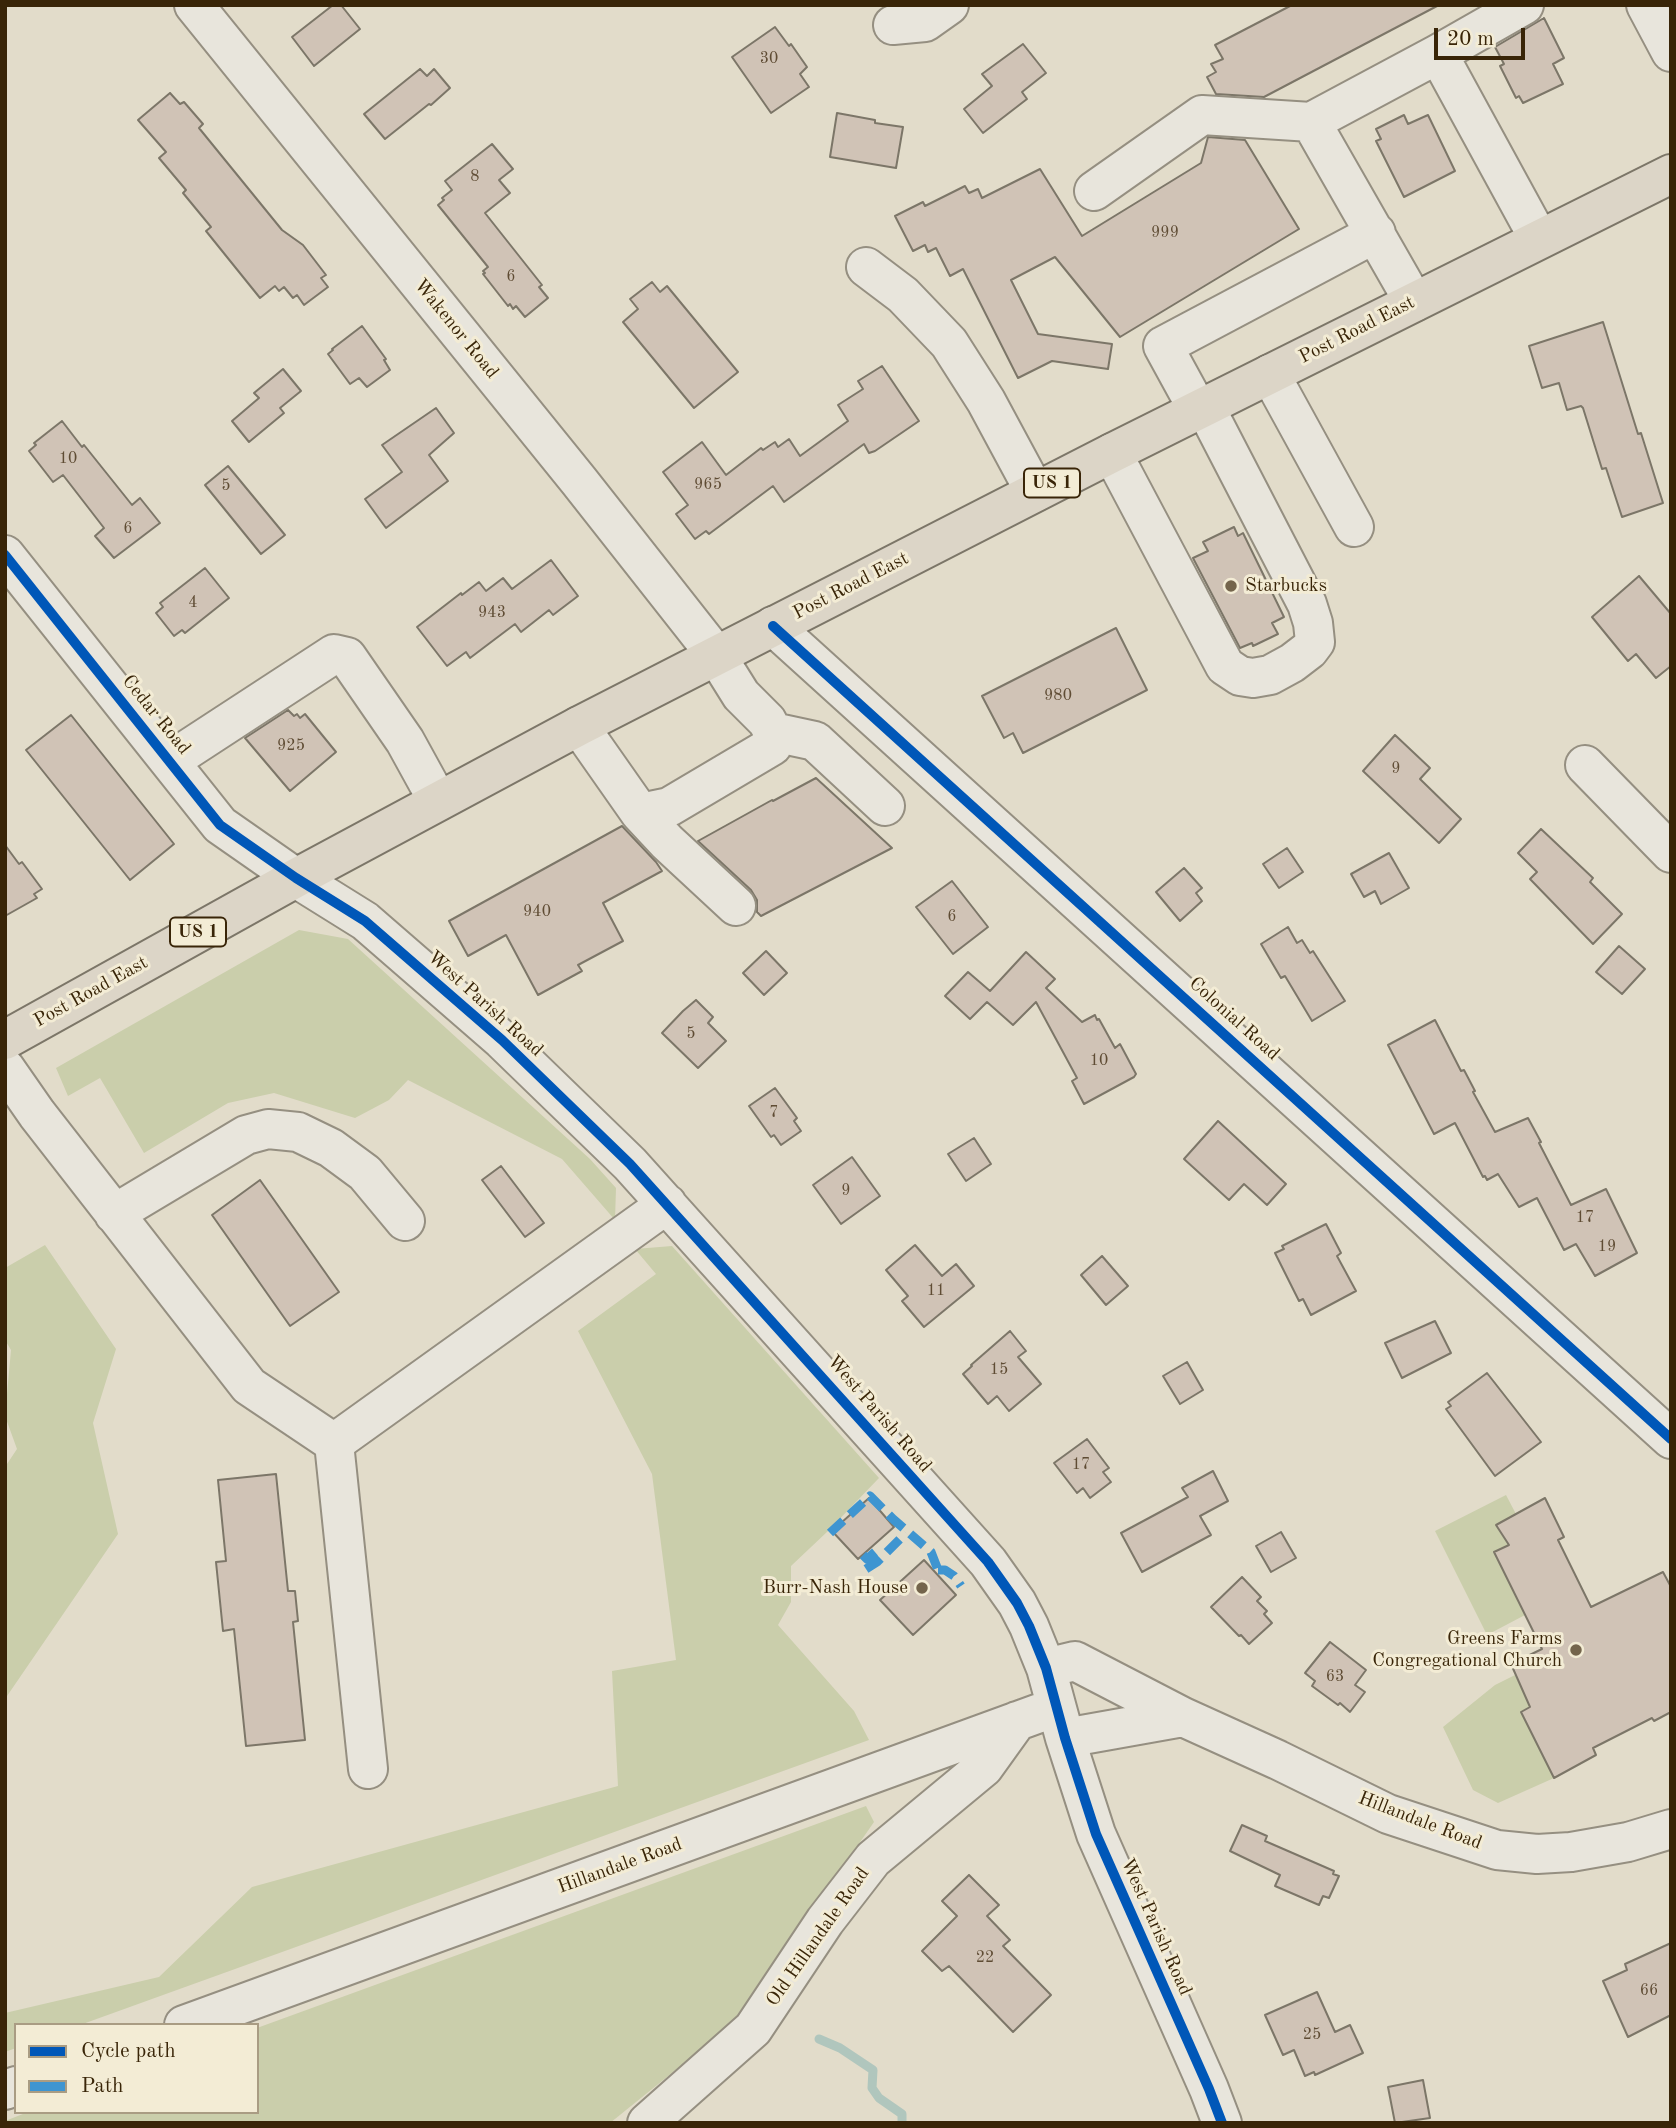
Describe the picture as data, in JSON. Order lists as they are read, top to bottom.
{
  "streets": {
    "main road": ["Post Road East", "US 1"],
    "street": [
      "Wakenor Road",
      "Cedar Road",
      "West Parish Road",
      "Colonial Road",
      "Hillandale Road",
      "Old Hillandale Road"
    ]
  },
  "crossings": [
    ["Wakenor Road", "Post Road East"],
    ["Post Road East", "Cedar Road"],
    ["Post Road East", "West Parish Road"],
    ["Post Road East", "Colonial Road"],
    ["Cedar Road", "West Parish Road"],
    ["West Parish Road", "Hillandale Road"],
    ["Hillandale Road", "Old Hillandale Road"]
  ],
  "places": ["Starbucks", "Burr-Nash House", "Greens Farms Congregational Church"],
  "house_numbers": [
    "30",
    "8",
    "999",
    "6",
    "10",
    "965",
    "5",
    "6",
    "4",
    "943",
    "980",
    "925",
    "9",
    "940",
    "6",
    "5",
    "10",
    "7",
    "9",
    "17",
    "19",
    "11",
    "15",
    "17",
    "63",
    "22",
    "66",
    "25"
  ],
  "legend": ["Cycle path", "Path"],
  "scale_bar": "20 m"
}
